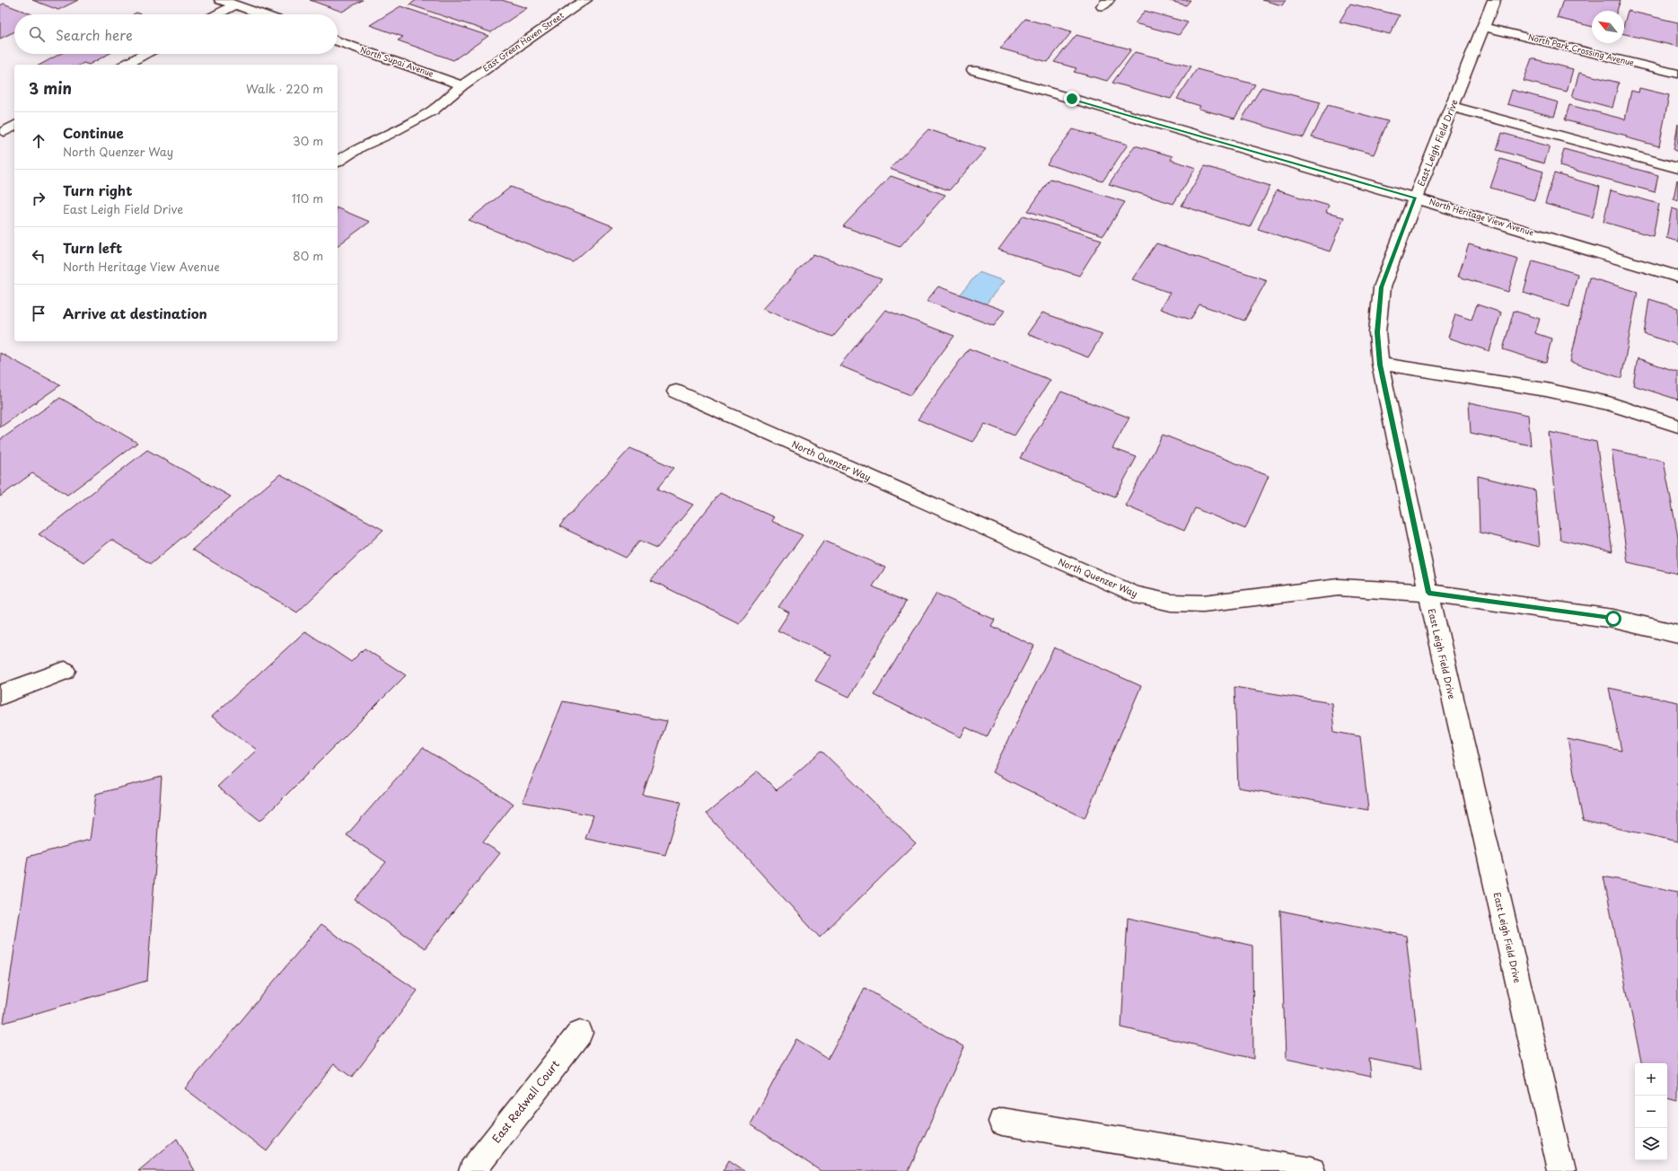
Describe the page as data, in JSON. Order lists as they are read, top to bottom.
{
  "streets": {
    "street": [
      "East Green Haven Street",
      "North Park Crossing Avenue",
      "North Supai Avenue",
      "East Leigh Field Drive",
      "North Heritage View Avenue",
      "North Quenzer Way",
      "East Redwall Court"
    ]
  },
  "crossings": [
    ["East Green Haven Street", "North Supai Avenue"],
    ["North Park Crossing Avenue", "East Leigh Field Drive"],
    ["East Leigh Field Drive", "North Heritage View Avenue"],
    ["East Leigh Field Drive", "North Quenzer Way"]
  ],
  "north": "top left",
  "page": {
    "search": "Search here",
    "heading": ["3 min", "Walk · 220 m"],
    "list": [
      ["Continue", "North Quenzer Way", "30 m"],
      ["Turn right", "East Leigh Field Drive", "110 m"],
      ["Turn left", "North Heritage View Avenue", "80 m"],
      "Arrive at destination"
    ],
    "map_buttons": ["+", "−"]
  }
}
